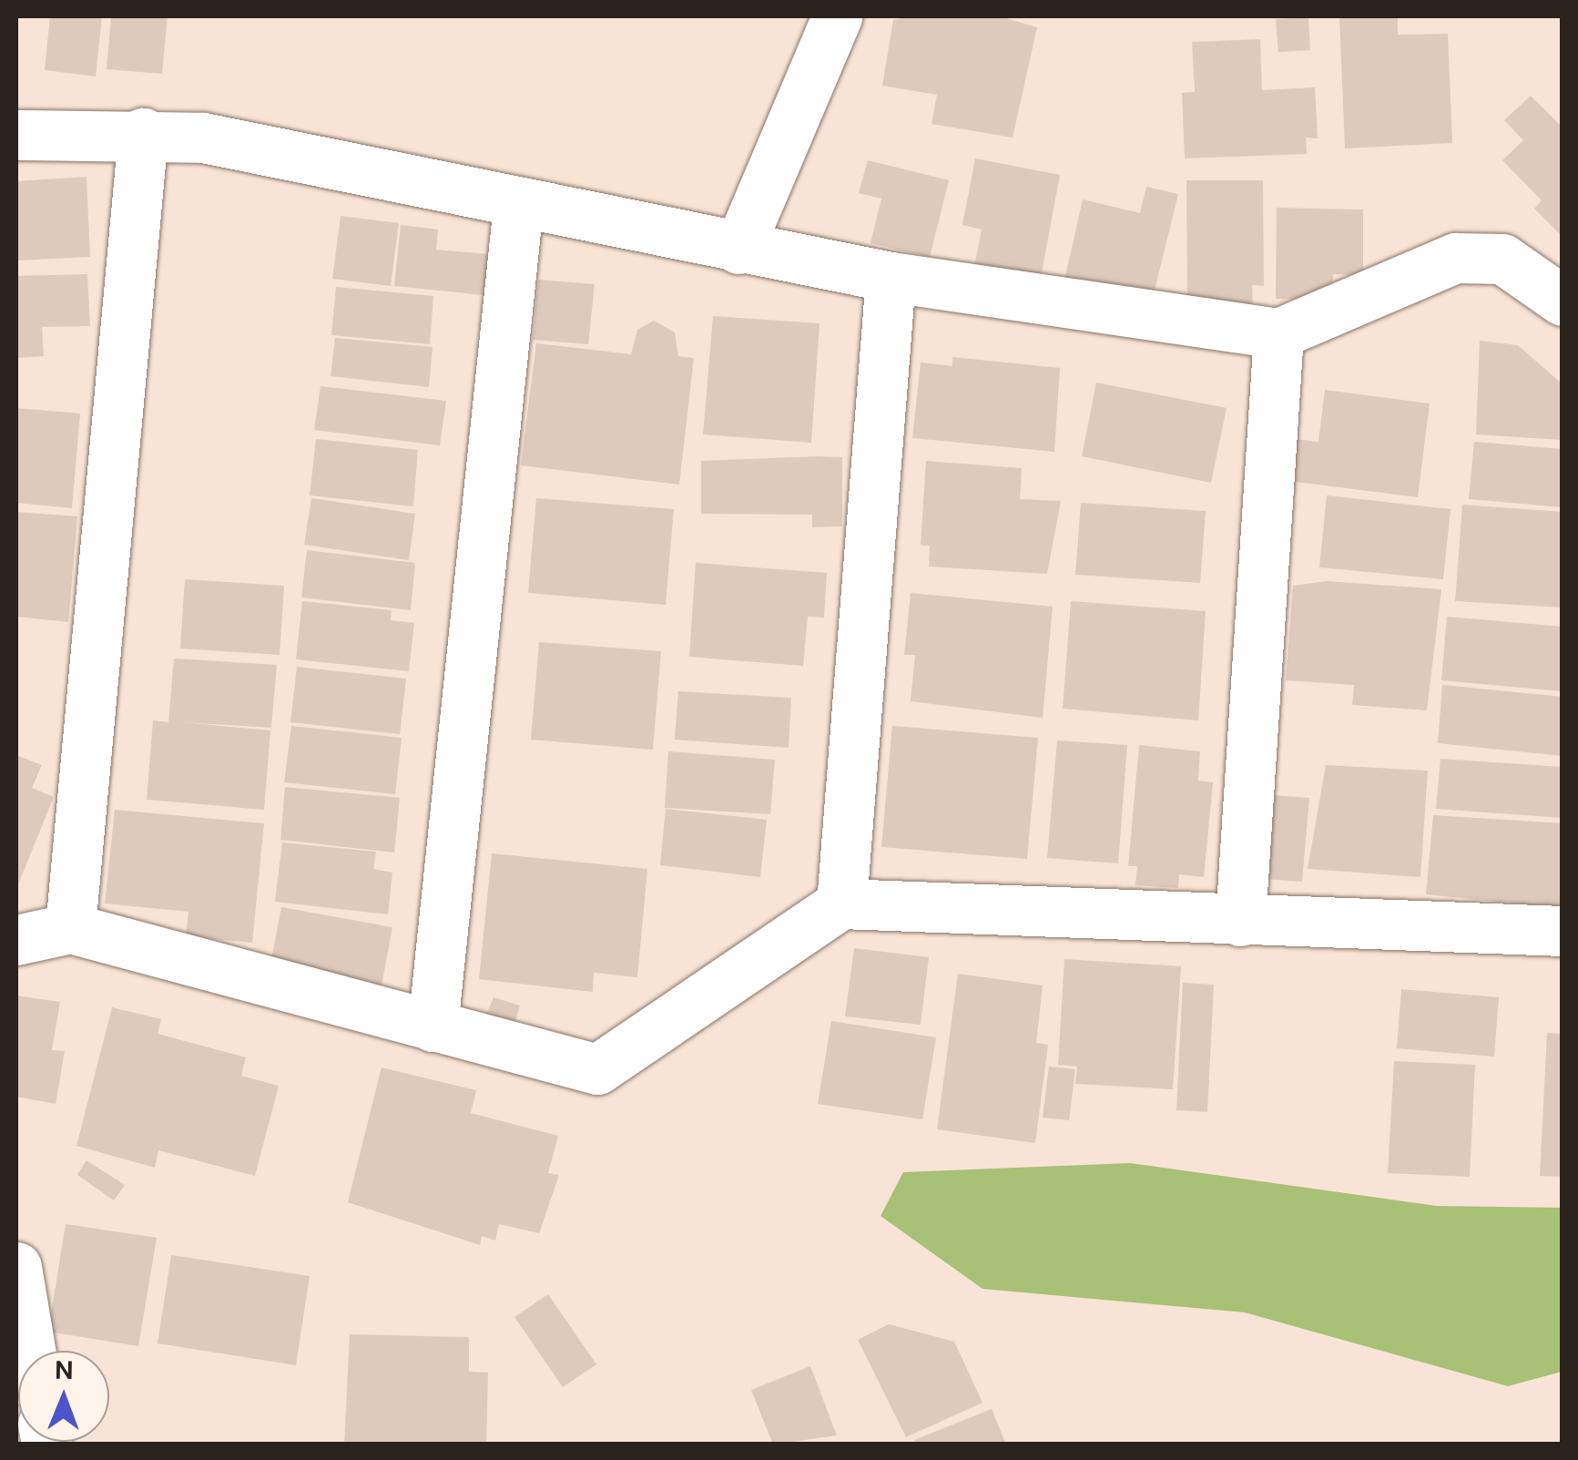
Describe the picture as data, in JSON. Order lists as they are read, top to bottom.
{
  "north": "top"
}
